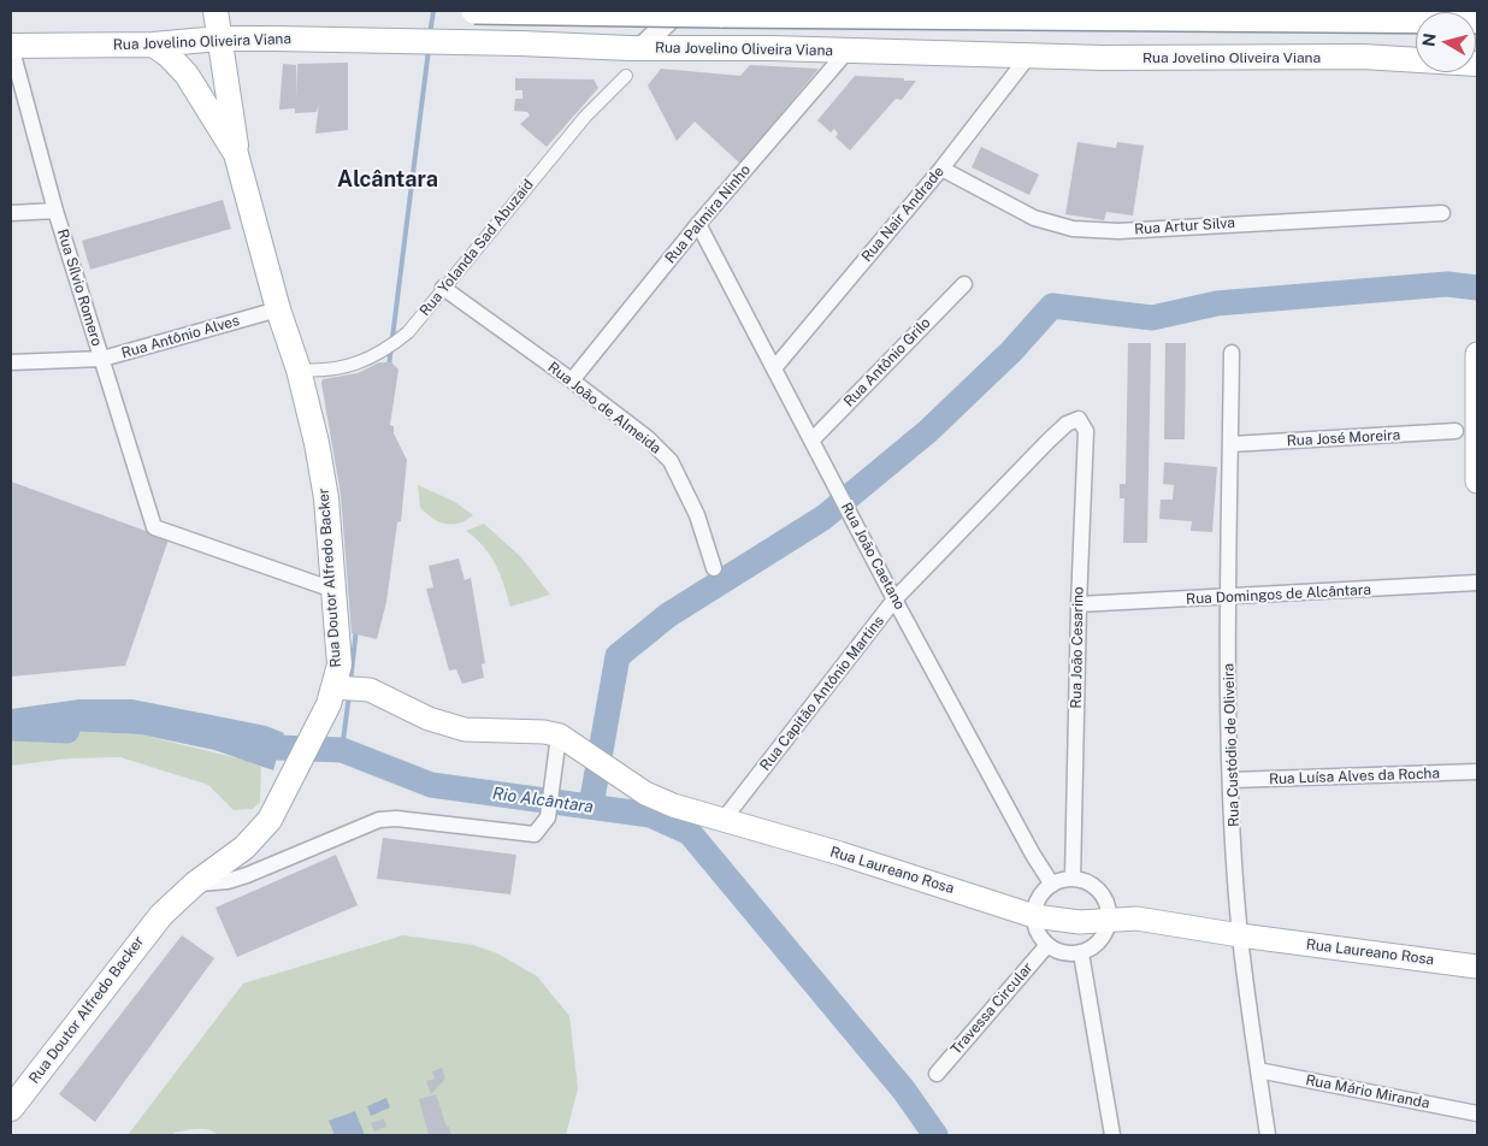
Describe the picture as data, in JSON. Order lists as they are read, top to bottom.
{
  "streets": {
    "main road": ["Rua Jovelino Oliveira Viana", "Rua Doutor Alfredo Backer", "Rua Laureano Rosa"],
    "street": [
      "Rua Palmira Ninho",
      "Rua Nair Andrade",
      "Rua Artur Silva",
      "Rua Yolanda Sad Abuzaid",
      "Rua Sílvio Romero",
      "Rua Antônio Alves",
      "Rua Antônio Grilo",
      "Rua João de Almeida",
      "Rua José Moreira",
      "Rua João Caetano",
      "Rua Domingos de Alcântara",
      "Rua João Cesarino",
      "Rua Capitão Antônio Martins",
      "Rua Custódio de Oliveira",
      "Rua Luísa Alves da Rocha",
      "Travessa Circular",
      "Rua Mário Miranda"
    ]
  },
  "crossings": [
    ["Rua Jovelino Oliveira Viana", "Rua Palmira Ninho"],
    ["Rua Jovelino Oliveira Viana", "Rua Nair Andrade"],
    ["Rua Jovelino Oliveira Viana", "Rua Sílvio Romero"],
    ["Rua Jovelino Oliveira Viana", "Rua Doutor Alfredo Backer"],
    ["Rua Palmira Ninho", "Rua João de Almeida"],
    ["Rua Palmira Ninho", "Rua João Caetano"],
    ["Rua Nair Andrade", "Rua Artur Silva"],
    ["Rua Nair Andrade", "Rua João Caetano"],
    ["Rua Yolanda Sad Abuzaid", "Rua João de Almeida"],
    ["Rua Yolanda Sad Abuzaid", "Rua Doutor Alfredo Backer"],
    ["Rua Sílvio Romero", "Rua Antônio Alves"],
    ["Rua Sílvio Romero", "Rua Doutor Alfredo Backer"],
    ["Rua Antônio Alves", "Rua Doutor Alfredo Backer"],
    ["Rua Antônio Grilo", "Rua João Caetano"],
    ["Rua José Moreira", "Rua Custódio de Oliveira"],
    ["Rua João Caetano", "Rua Capitão Antônio Martins"],
    ["Rua Doutor Alfredo Backer", "Rua Laureano Rosa"],
    ["Rua Domingos de Alcântara", "Rua João Cesarino"],
    ["Rua Domingos de Alcântara", "Rua Custódio de Oliveira"],
    ["Rua João Cesarino", "Rua Capitão Antônio Martins"],
    ["Rua Capitão Antônio Martins", "Rua Laureano Rosa"],
    ["Rua Custódio de Oliveira", "Rua Luísa Alves da Rocha"],
    ["Rua Custódio de Oliveira", "Rua Laureano Rosa"],
    ["Rua Custódio de Oliveira", "Rua Mário Miranda"]
  ],
  "districts": ["Alcântara"],
  "water": ["Rio Alcântara"],
  "north": "left"
}
